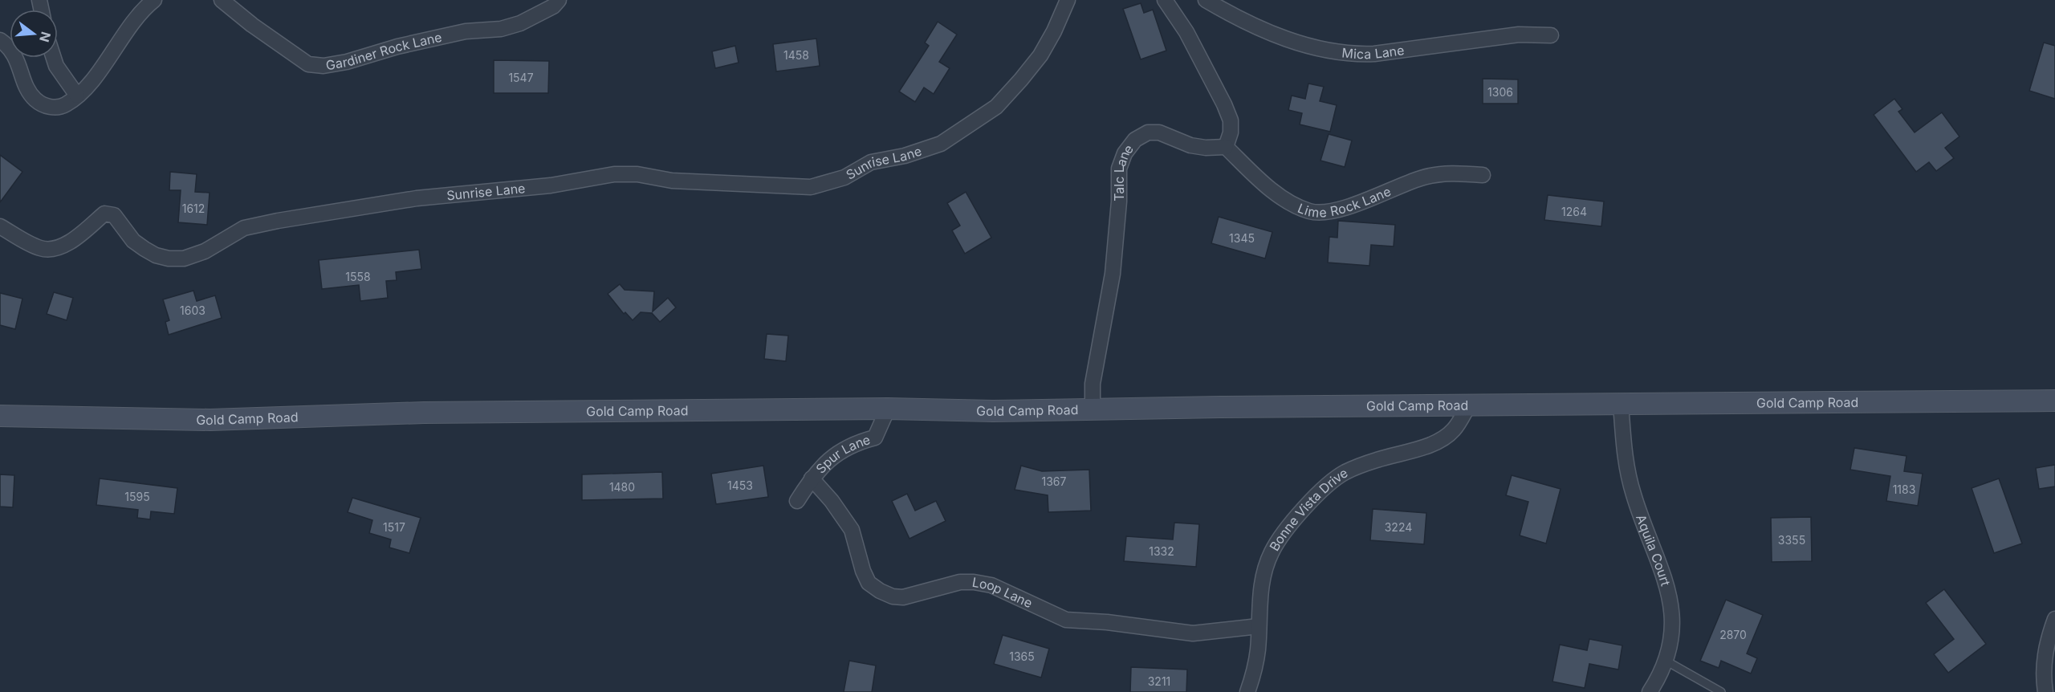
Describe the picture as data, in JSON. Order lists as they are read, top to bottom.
{
  "streets": {
    "street": [
      "Gardiner Rock Lane",
      "Mica Lane",
      "Sunrise Lane",
      "Talc Lane",
      "Lime Rock Lane",
      "Gold Camp Road",
      "Spur Lane",
      "Bonne Vista Drive",
      "Aquila Court",
      "Loop Lane"
    ]
  },
  "crossings": [
    ["Talc Lane", "Lime Rock Lane"],
    ["Talc Lane", "Gold Camp Road"],
    ["Gold Camp Road", "Spur Lane"],
    ["Gold Camp Road", "Bonne Vista Drive"],
    ["Gold Camp Road", "Aquila Court"],
    ["Spur Lane", "Loop Lane"],
    ["Bonne Vista Drive", "Loop Lane"]
  ],
  "house_numbers": [
    "1458",
    "1547",
    "1306",
    "1612",
    "1264",
    "1345",
    "1558",
    "1603",
    "1367",
    "1453",
    "1480",
    "1183",
    "1595",
    "1517",
    "3224",
    "3355",
    "1332",
    "2870",
    "1365",
    "3211"
  ],
  "north": "right"
}
